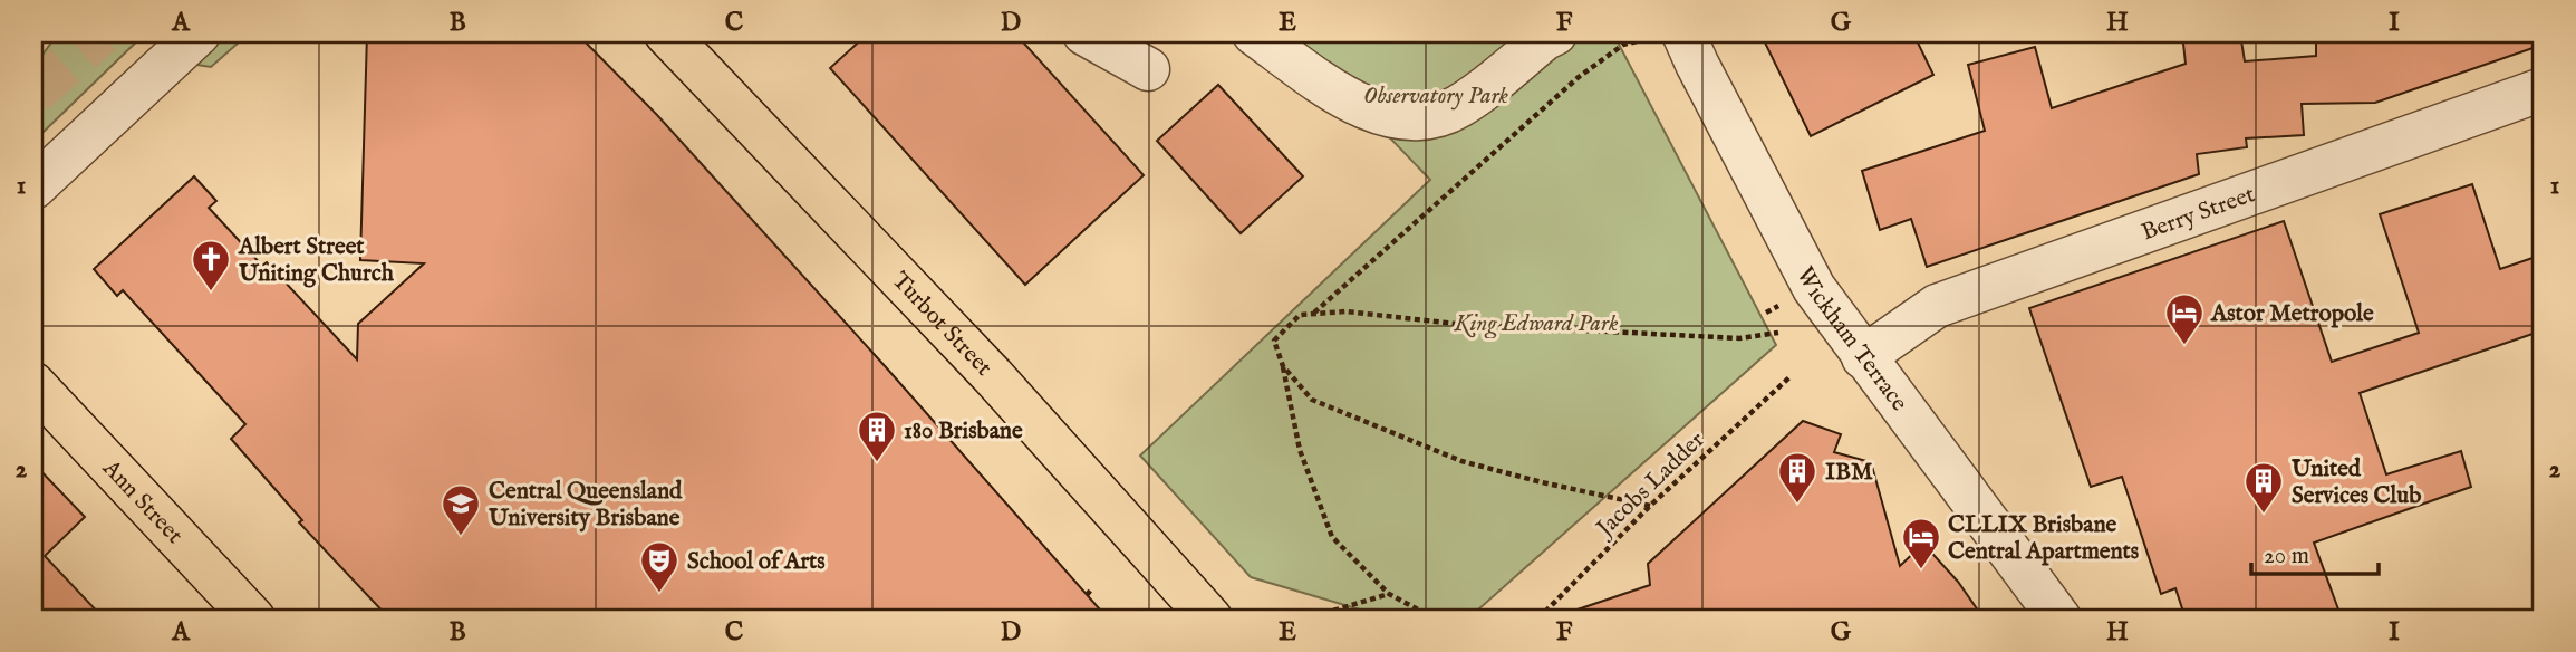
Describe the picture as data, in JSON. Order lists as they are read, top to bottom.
{
  "streets": {
    "main road": ["Turbot Street", "Ann Street"],
    "street": ["Berry Street", "Wickham Terrace"],
    "path": ["Jacobs Ladder"]
  },
  "crossings": [
    ["Berry Street", "Wickham Terrace"]
  ],
  "parks": ["Observatory Park", "King Edward Park"],
  "places": {
    "church": ["Albert Street Uniting Church"],
    "hotel": ["Astor Metropole", "CLLIX Brisbane Central Apartments"],
    "building": ["180 Brisbane", "IBM", "United Services Club"],
    "school or university": ["Central Queensland University Brisbane"],
    "theatre": ["School of Arts"]
  },
  "scale_bar": "20 m",
  "grid": {
    "columns": [
      "A",
      "B",
      "C",
      "D",
      "E",
      "F",
      "G",
      "H",
      "I"
    ],
    "rows": ["1", "2"]
  }
}
